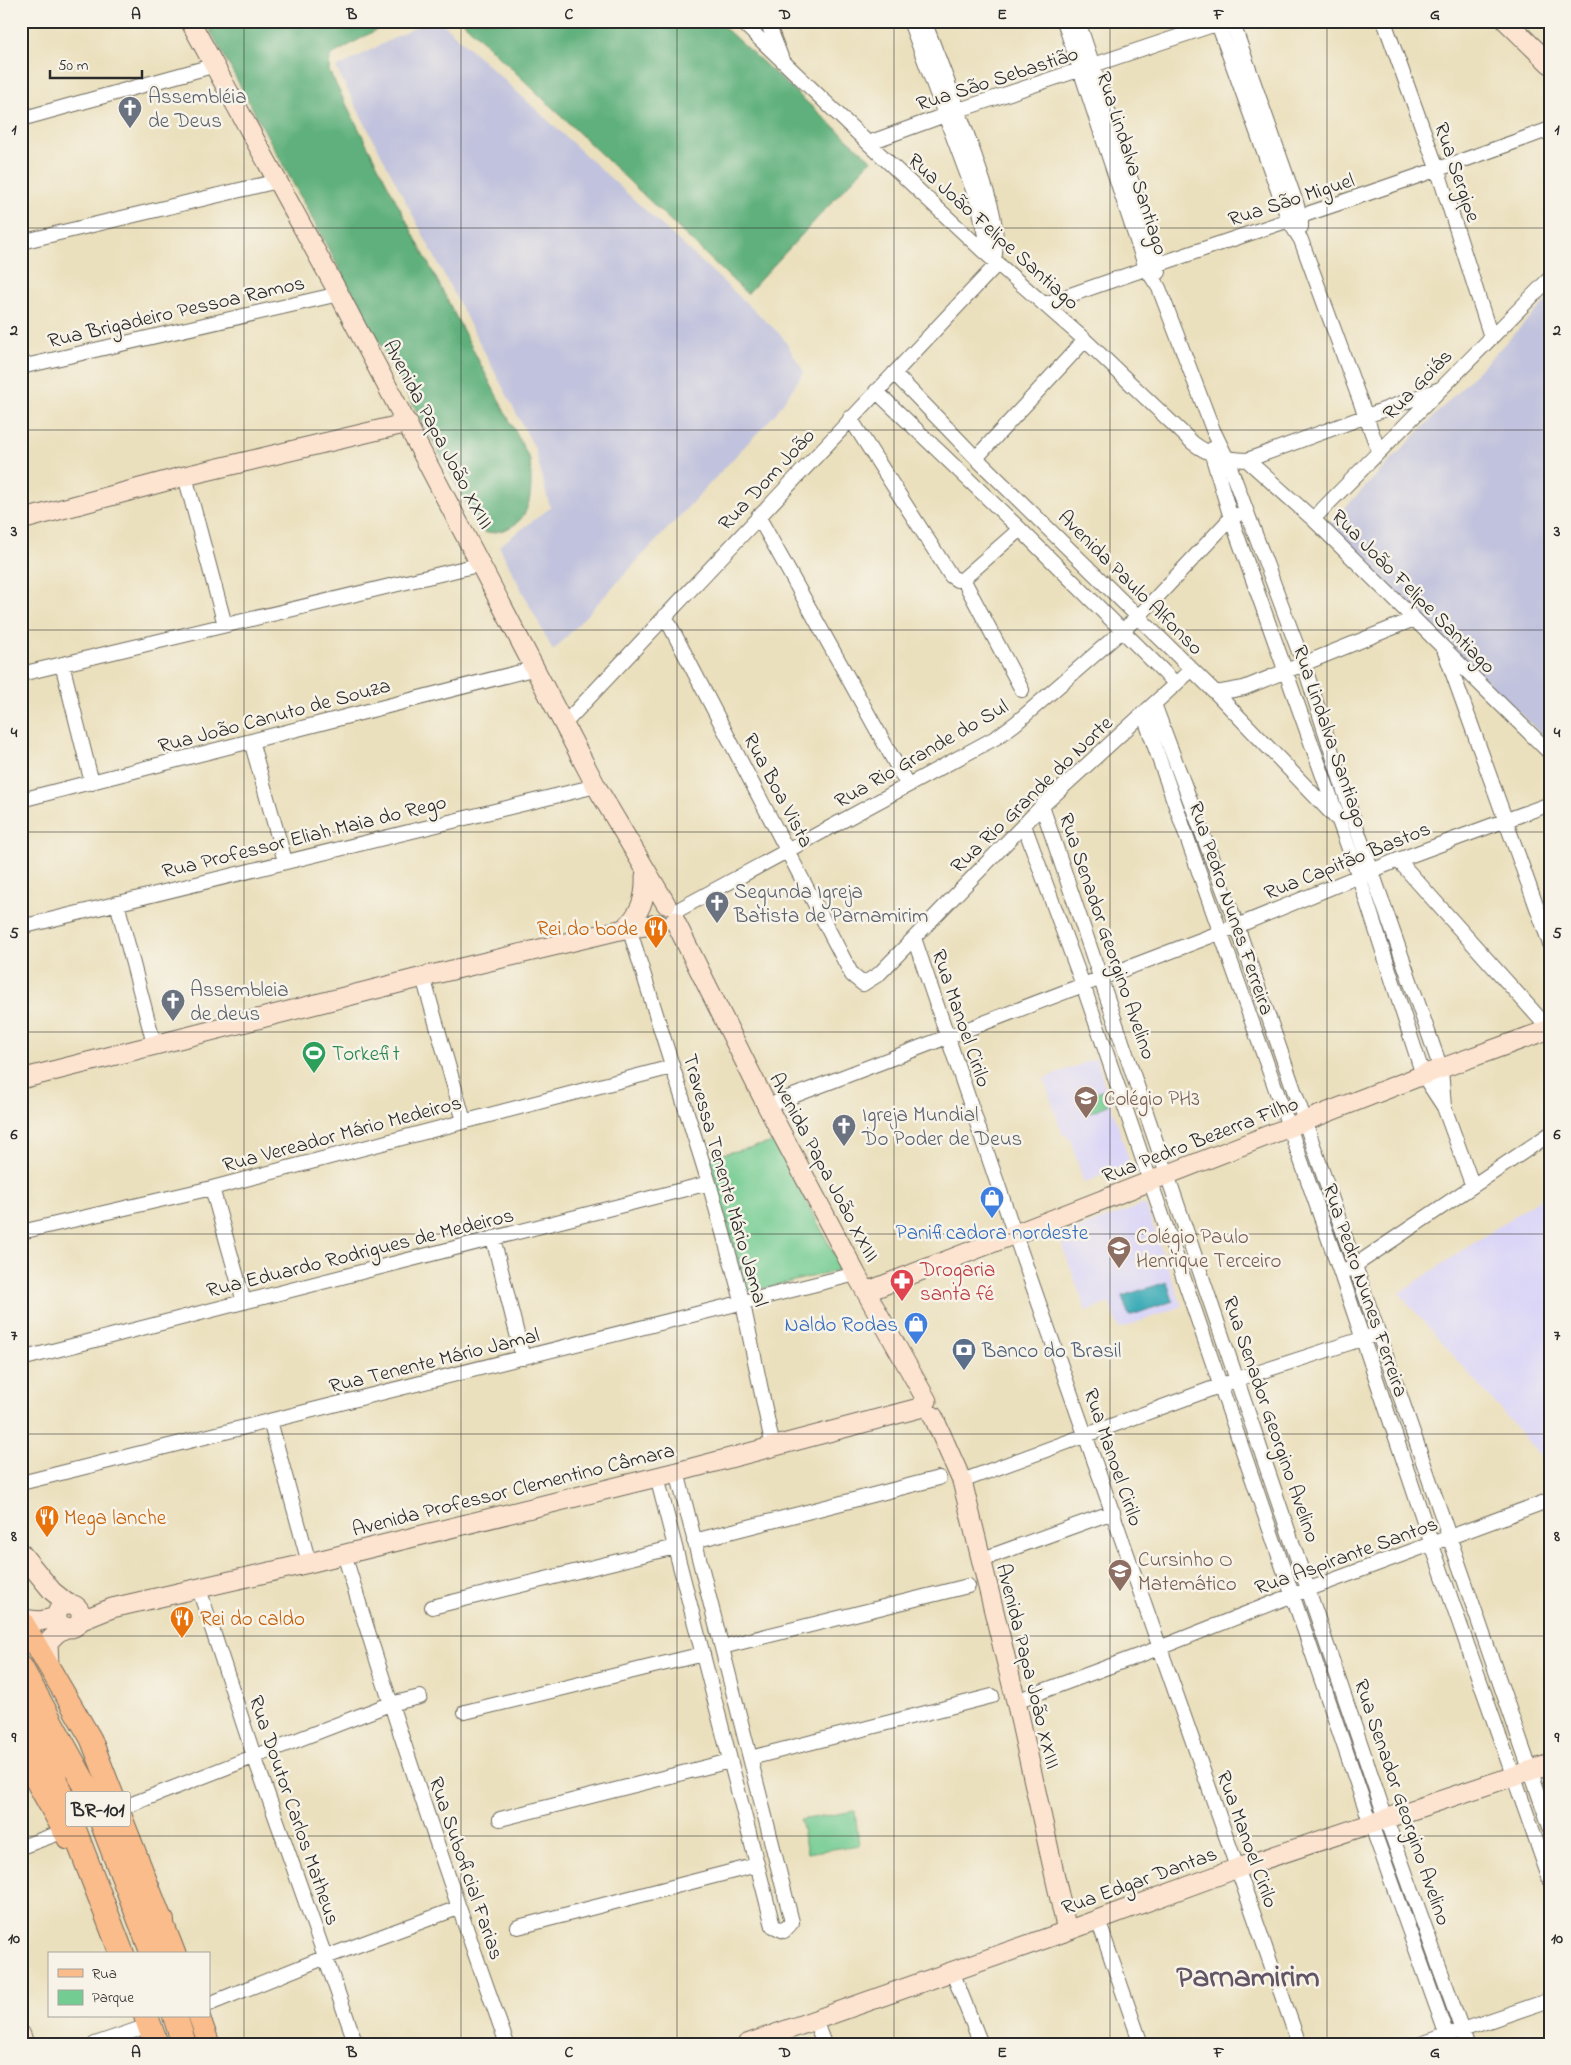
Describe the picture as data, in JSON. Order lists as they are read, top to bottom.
{
  "streets": {
    "highway": ["BR-101"],
    "main road": [
      "Avenida Papa João XXIII",
      "Rua Pedro Bezerra Filho",
      "Avenida Professor Clementino Câmara",
      "Rua Edgar Dantas"
    ],
    "street": [
      "Rua São Sebastião",
      "Rua Lindalva Santiago",
      "Rua Sergipe",
      "Rua São Miguel",
      "Rua João Felipe Santiago",
      "Rua Brigadeiro Pessoa Ramos",
      "Rua Goiás",
      "Rua Dom João",
      "Avenida Paulo Alfonso",
      "Rua João Canuto de Souza",
      "Rua Rio Grande do Sul",
      "Rua Boa Vista",
      "Rua Rio Grande do Norte",
      "Rua Professor Eliah Maia do Rego",
      "Rua Capitão Bastos",
      "Rua Pedro Nunes Ferreira",
      "Rua Senador Georgino Avelino",
      "Rua Manoel Cirilo",
      "Rua Vereador Mário Medeiros",
      "Travessa Tenente Mário Jamal",
      "Rua Eduardo Rodrigues de Medeiros",
      "Rua Tenente Mário Jamal",
      "Rua Aspirante Santos",
      "Rua Doutor Carlos Matheus",
      "Rua Suboficial Farias"
    ]
  },
  "crossings": [
    ["Rua São Sebastião", "Rua Lindalva Santiago"],
    ["Rua São Sebastião", "Rua João Felipe Santiago"],
    ["Rua Lindalva Santiago", "Rua São Miguel"],
    ["Rua Lindalva Santiago", "Rua João Felipe Santiago"],
    ["Rua Lindalva Santiago", "Avenida Paulo Alfonso"],
    ["Rua Lindalva Santiago", "Rua Rio Grande do Sul"],
    ["Rua Lindalva Santiago", "Rua Capitão Bastos"],
    ["Rua Lindalva Santiago", "Rua Pedro Bezerra Filho"],
    ["Rua Sergipe", "Rua São Miguel"],
    ["Rua Sergipe", "Rua Goiás"],
    ["Rua São Miguel", "Rua João Felipe Santiago"],
    ["Rua João Felipe Santiago", "Rua Goiás"],
    ["Rua João Felipe Santiago", "Rua Dom João"],
    ["Rua Brigadeiro Pessoa Ramos", "Avenida Papa João XXIII"],
    ["Avenida Papa João XXIII", "Rua Dom João"],
    ["Avenida Papa João XXIII", "Rua João Canuto de Souza"],
    ["Avenida Papa João XXIII", "Rua Rio Grande do Sul"],
    ["Avenida Papa João XXIII", "Rua Professor Eliah Maia do Rego"],
    ["Avenida Papa João XXIII", "Rua Capitão Bastos"],
    ["Avenida Papa João XXIII", "Rua Pedro Bezerra Filho"],
    ["Avenida Papa João XXIII", "Rua Tenente Mário Jamal"],
    ["Avenida Papa João XXIII", "Avenida Professor Clementino Câmara"],
    ["Avenida Papa João XXIII", "Rua Aspirante Santos"],
    ["Avenida Papa João XXIII", "Rua Edgar Dantas"],
    ["Rua Dom João", "Avenida Paulo Alfonso"],
    ["Rua Dom João", "Rua Boa Vista"],
    ["Avenida Paulo Alfonso", "Rua Rio Grande do Sul"],
    ["Avenida Paulo Alfonso", "Rua Rio Grande do Norte"],
    ["Rua Rio Grande do Sul", "Rua Boa Vista"],
    ["Rua Boa Vista", "Rua Rio Grande do Norte"],
    ["Rua Rio Grande do Norte", "Rua Pedro Nunes Ferreira"],
    ["Rua Rio Grande do Norte", "Rua Senador Georgino Avelino"],
    ["Rua Rio Grande do Norte", "Rua Manoel Cirilo"],
    ["Rua Capitão Bastos", "Rua Pedro Nunes Ferreira"],
    ["Rua Capitão Bastos", "Rua Senador Georgino Avelino"],
    ["Rua Capitão Bastos", "Rua Manoel Cirilo"],
    ["Rua Pedro Nunes Ferreira", "Rua Pedro Bezerra Filho"],
    ["Rua Pedro Nunes Ferreira", "Rua Aspirante Santos"],
    ["Rua Pedro Nunes Ferreira", "Rua Edgar Dantas"],
    ["Rua Senador Georgino Avelino", "Rua Pedro Bezerra Filho"],
    ["Rua Senador Georgino Avelino", "Rua Aspirante Santos"],
    ["Rua Senador Georgino Avelino", "Rua Edgar Dantas"],
    ["Rua Manoel Cirilo", "Rua Pedro Bezerra Filho"],
    ["Rua Manoel Cirilo", "Rua Aspirante Santos"],
    ["Rua Manoel Cirilo", "Rua Edgar Dantas"],
    ["Rua Vereador Mário Medeiros", "Travessa Tenente Mário Jamal"],
    ["Travessa Tenente Mário Jamal", "Rua Eduardo Rodrigues de Medeiros"],
    ["Travessa Tenente Mário Jamal", "Rua Tenente Mário Jamal"],
    ["Travessa Tenente Mário Jamal", "Avenida Professor Clementino Câmara"],
    ["Avenida Professor Clementino Câmara", "Rua Doutor Carlos Matheus"],
    ["Avenida Professor Clementino Câmara", "Rua Suboficial Farias"]
  ],
  "districts": ["Parnamirim"],
  "places": {
    "church": [
      "Assembléia de Deus",
      "Segunda Igreja Batista de Parnamirim",
      "Assembleia de deus",
      "Igreja Mundial Do Poder de Deus"
    ],
    "restaurant": ["Rei do bode", "Mega lanche", "Rei do caldo"],
    "sports": ["Torkefit"],
    "school or university": ["Colégio PH3", "Colégio Paulo Henrique Terceiro", "Cursinho O Matemático"],
    "shop": ["Panificadora nordeste", "Naldo Rodas"],
    "pharmacy": ["Drogaria santa fé"],
    "bank": ["Banco do Brasil"]
  },
  "legend": ["Rua", "Parque"],
  "scale_bar": "50 m",
  "grid": {
    "columns": [
      "A",
      "B",
      "C",
      "D",
      "E",
      "F",
      "G"
    ],
    "rows": [
      "1",
      "2",
      "3",
      "4",
      "5",
      "6",
      "7",
      "8",
      "9",
      "10"
    ]
  }
}
